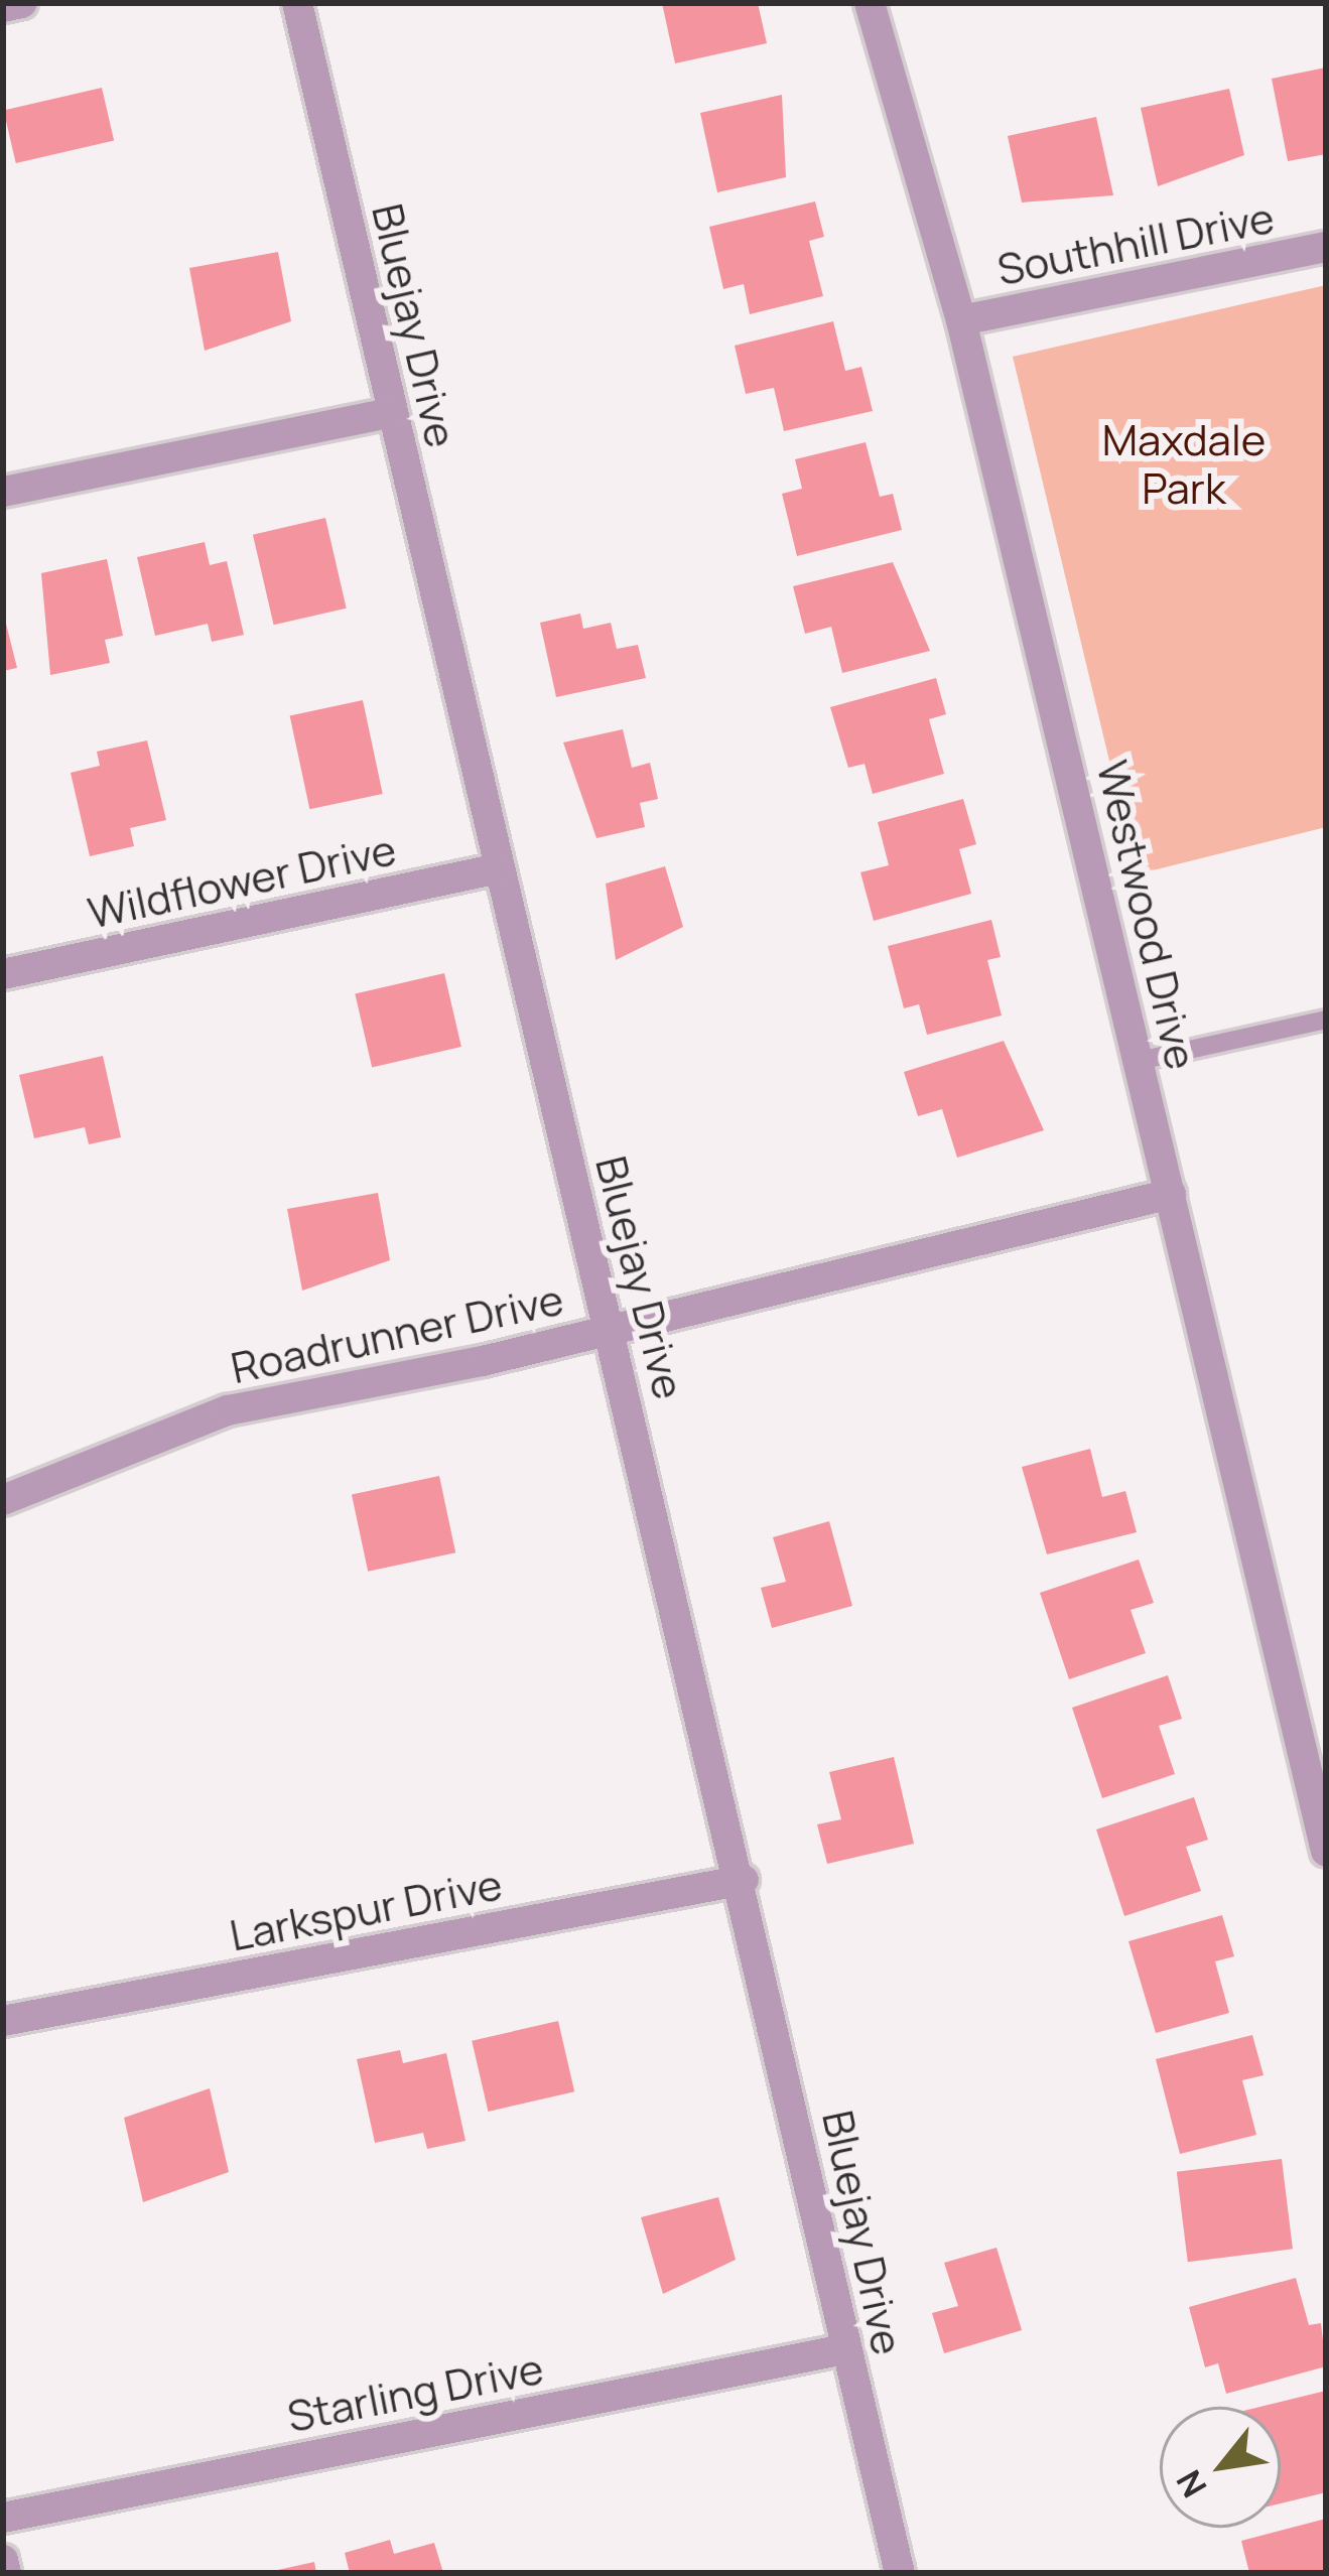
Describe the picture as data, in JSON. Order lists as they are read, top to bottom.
{
  "streets": {
    "street": [
      "Southhill Drive",
      "Bluejay Drive",
      "Wildflower Drive",
      "Westwood Drive",
      "Roadrunner Drive",
      "Larkspur Drive",
      "Starling Drive"
    ]
  },
  "crossings": [
    ["Southhill Drive", "Westwood Drive"],
    ["Bluejay Drive", "Wildflower Drive"],
    ["Bluejay Drive", "Roadrunner Drive"],
    ["Bluejay Drive", "Larkspur Drive"],
    ["Bluejay Drive", "Starling Drive"],
    ["Westwood Drive", "Roadrunner Drive"]
  ],
  "parks": ["Maxdale Park"],
  "north": "bottom left"
}
